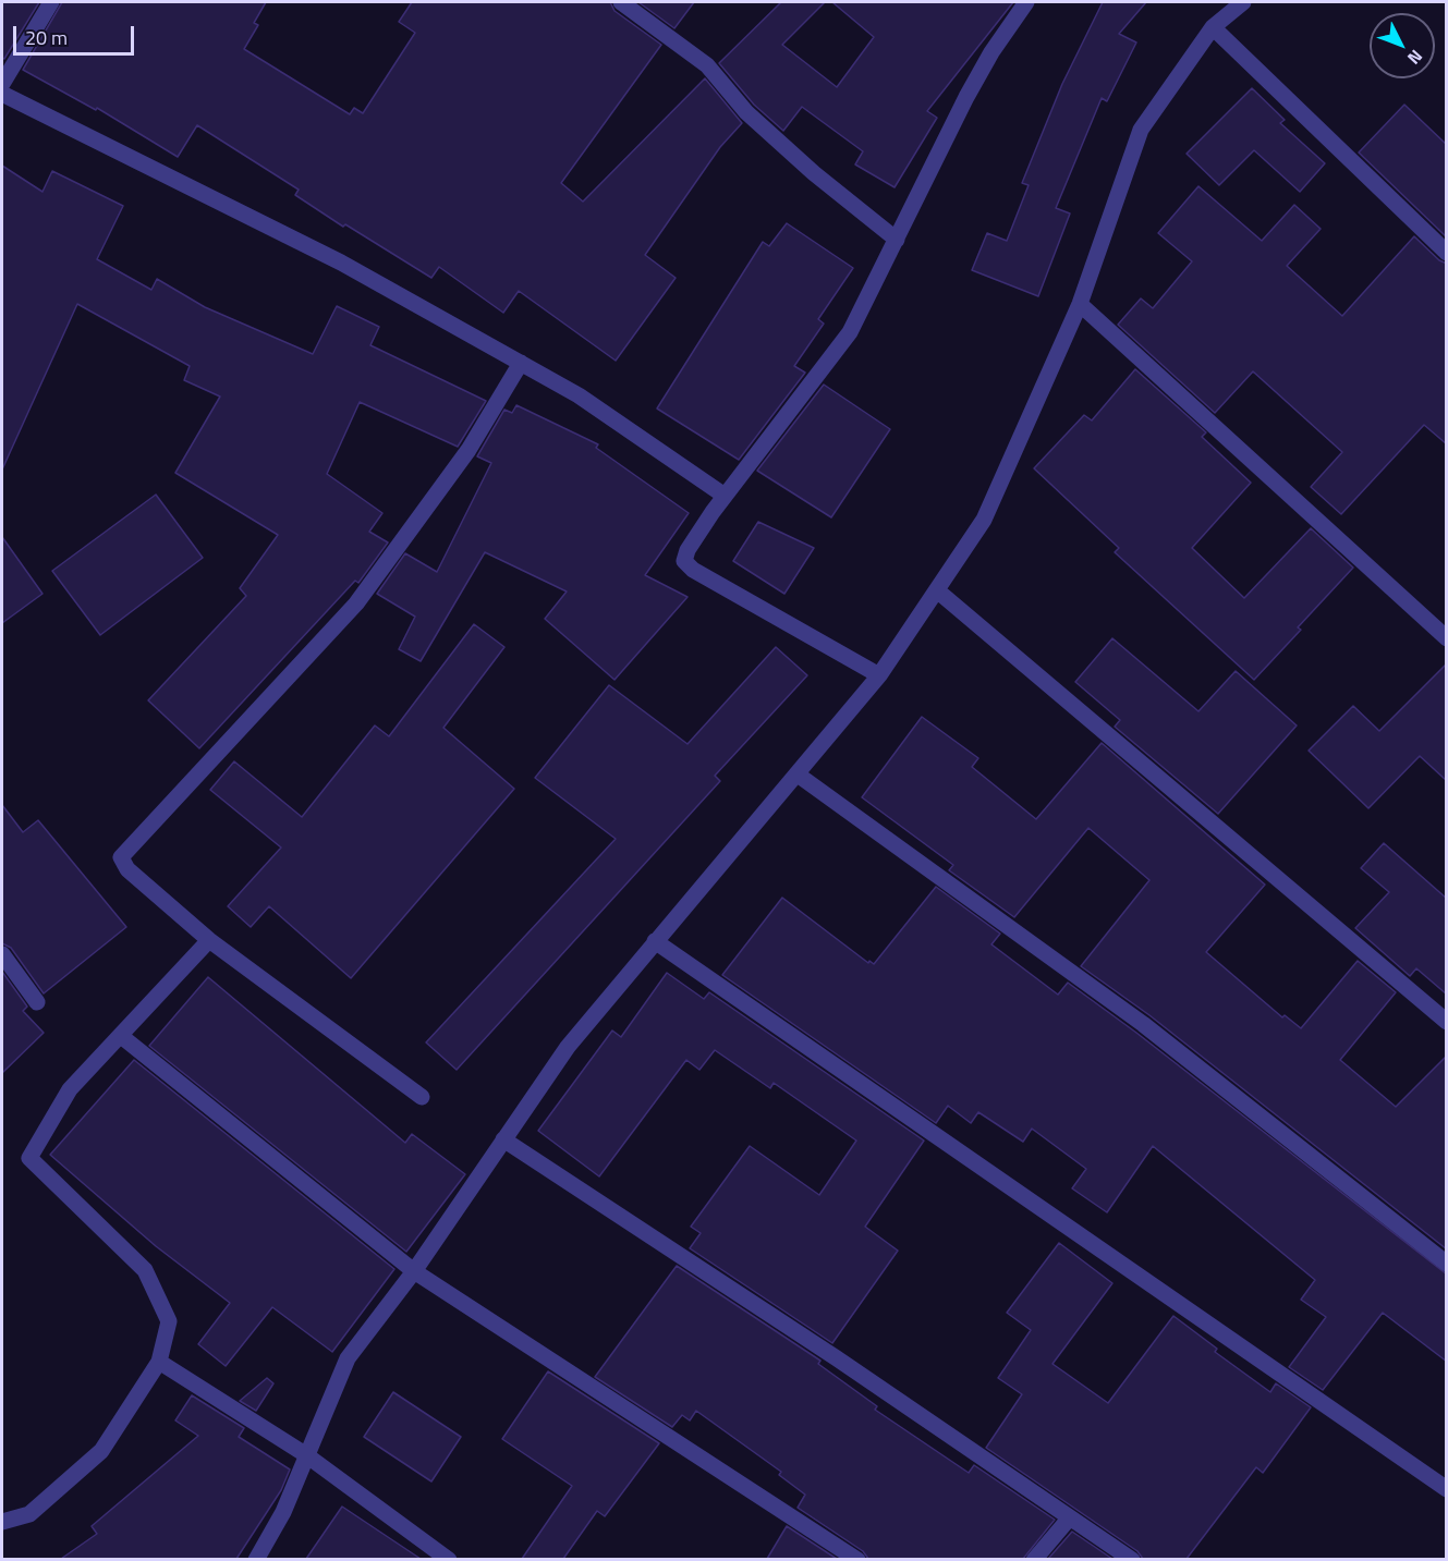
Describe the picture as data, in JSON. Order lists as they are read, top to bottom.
{
  "scale_bar": "20 m",
  "north": "bottom right"
}
